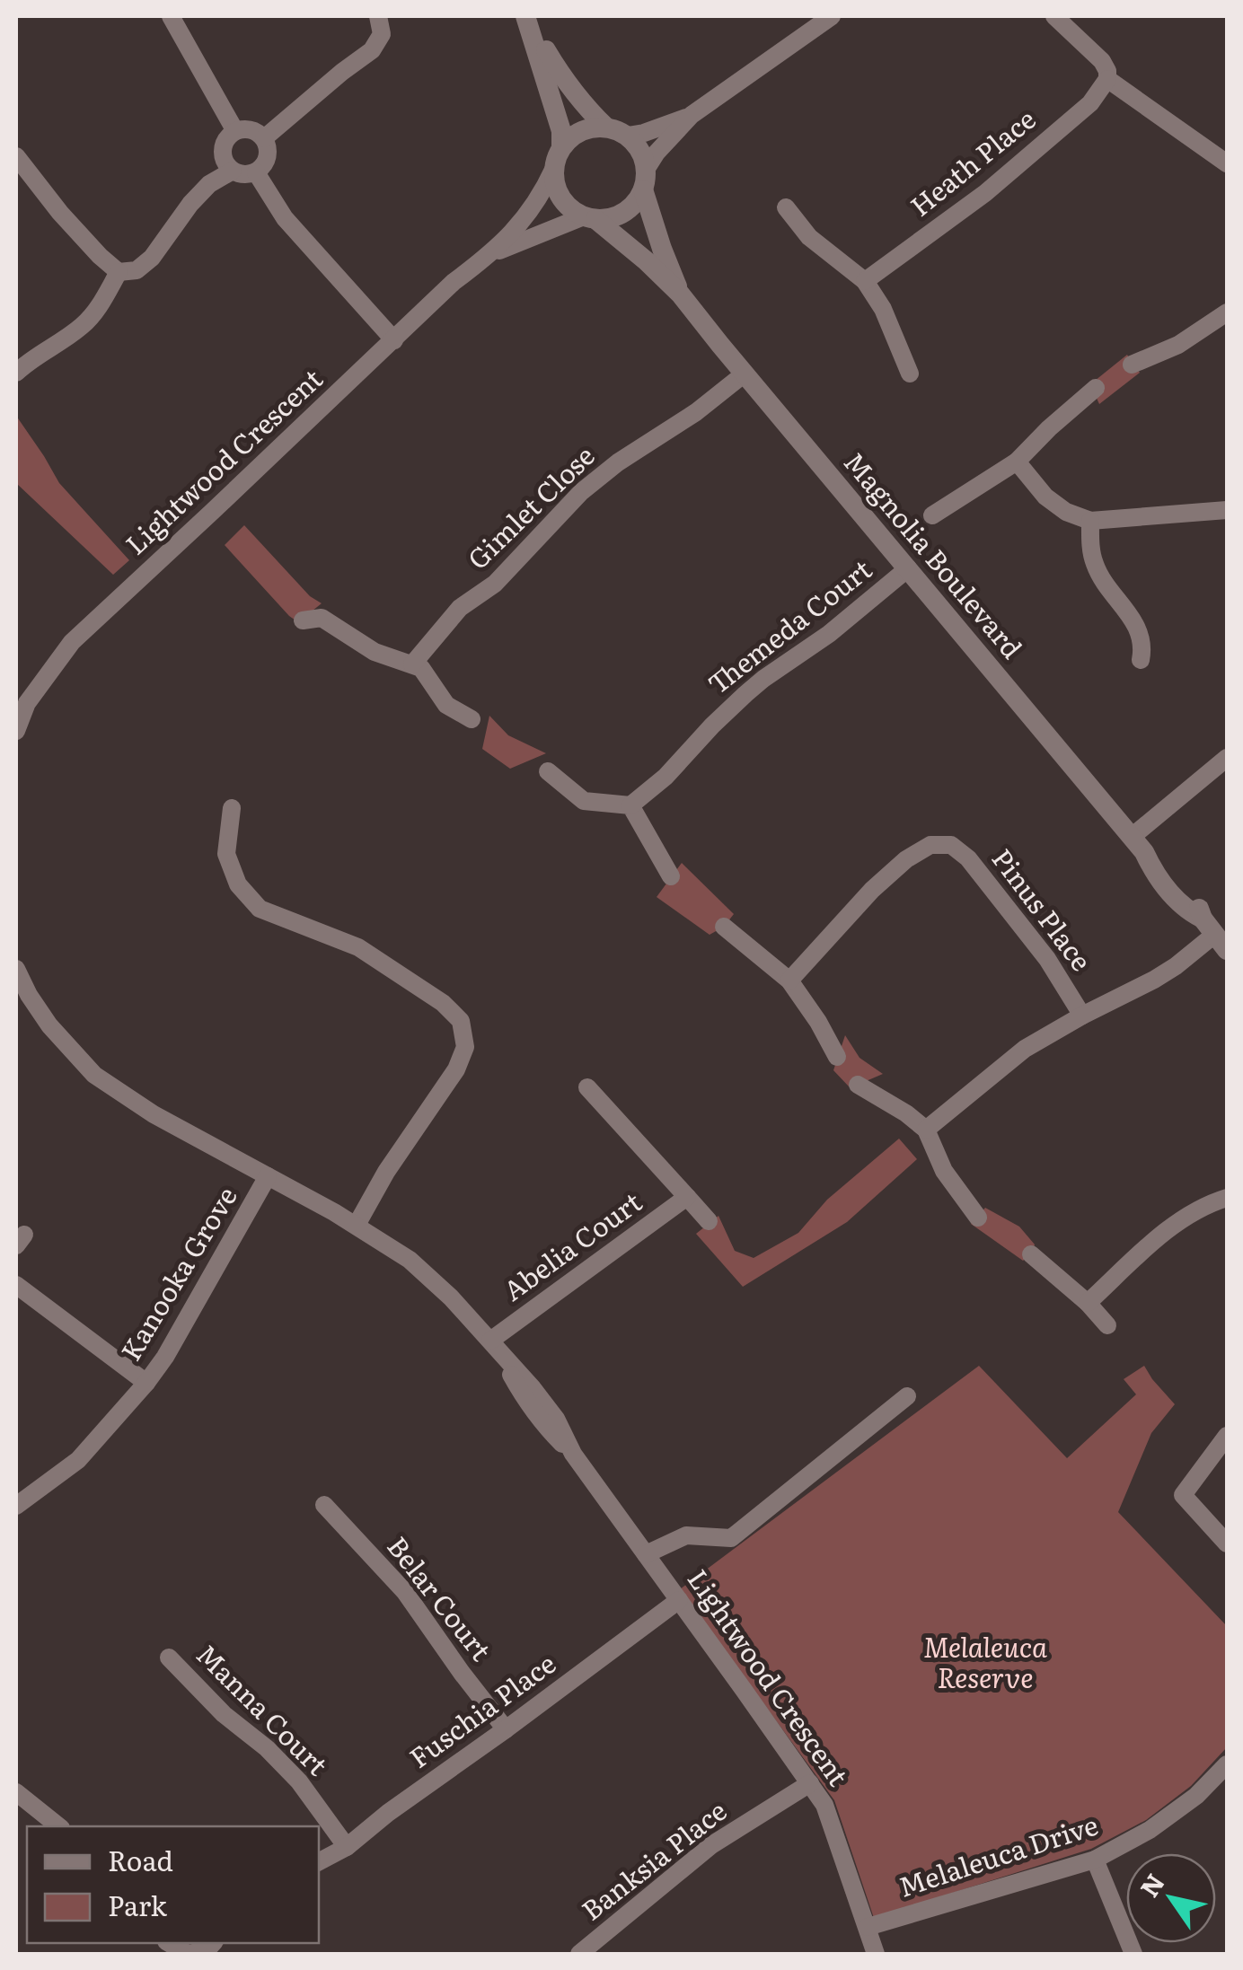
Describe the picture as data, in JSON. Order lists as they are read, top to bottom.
{
  "streets": {
    "street": [
      "Heath Place",
      "Lightwood Crescent",
      "Gimlet Close",
      "Magnolia Boulevard",
      "Themeda Court",
      "Pinus Place",
      "Abelia Court",
      "Kanooka Grove",
      "Belar Court",
      "Manna Court",
      "Fuschia Place",
      "Melaleuca Drive",
      "Banksia Place"
    ]
  },
  "crossings": [
    ["Lightwood Crescent", "Magnolia Boulevard"],
    ["Lightwood Crescent", "Abelia Court"],
    ["Lightwood Crescent", "Kanooka Grove"],
    ["Lightwood Crescent", "Fuschia Place"],
    ["Lightwood Crescent", "Melaleuca Drive"],
    ["Lightwood Crescent", "Banksia Place"],
    ["Gimlet Close", "Magnolia Boulevard"],
    ["Magnolia Boulevard", "Themeda Court"],
    ["Belar Court", "Fuschia Place"],
    ["Manna Court", "Fuschia Place"]
  ],
  "parks": ["Melaleuca Reserve"],
  "legend": ["Road", "Park"],
  "north": "top left"
}
